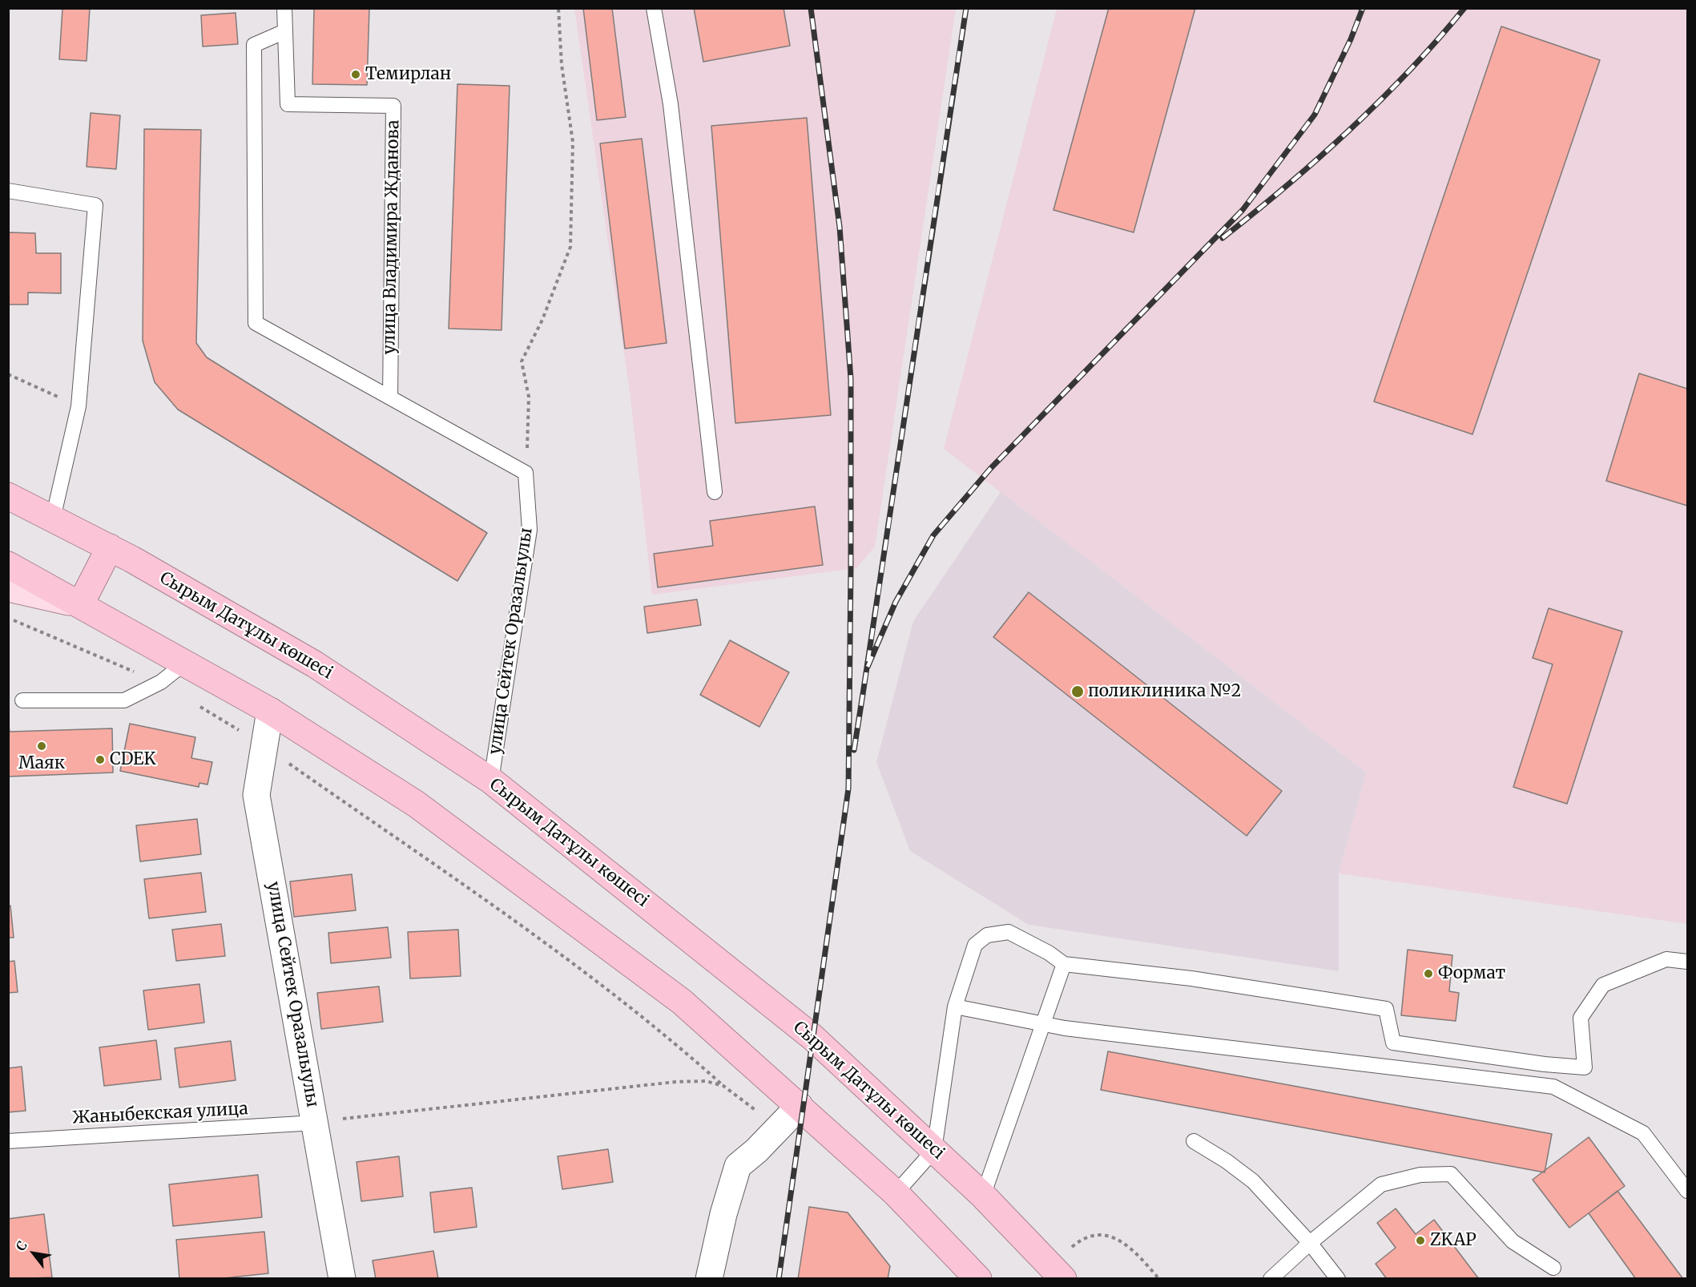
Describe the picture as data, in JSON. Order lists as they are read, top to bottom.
{
  "streets": {
    "highway": ["Сырым Датұлы көшесі"],
    "street": ["улица Сейтек Оразалыулы"],
    "lane": ["улица Владимира Жданова", "Жаныбекская улица"]
  },
  "crossings": [
    ["Сырым Датұлы көшесі", "улица Сейтек Оразалыулы"],
    ["улица Сейтек Оразалыулы", "Жаныбекская улица"]
  ],
  "places": [
    "Темирлан",
    "поликлиника №2",
    "Маяк",
    "CDEK",
    "Формат",
    "ZKAP"
  ],
  "north": "top left"
}
